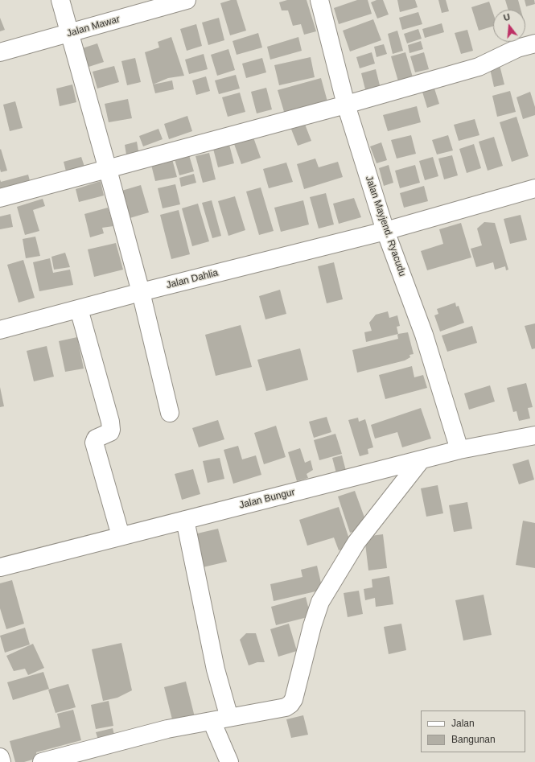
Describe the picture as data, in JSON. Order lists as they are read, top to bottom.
{
  "streets": {
    "street": [
      "Jalan Mawar",
      "Jalan Mayjend. Ryacudu",
      "Jalan Dahlia",
      "Jalan Bungur"
    ]
  },
  "crossings": [
    ["Jalan Mayjend. Ryacudu", "Jalan Dahlia"],
    ["Jalan Mayjend. Ryacudu", "Jalan Bungur"]
  ],
  "legend": ["Jalan", "Bangunan"],
  "north": "top"
}
